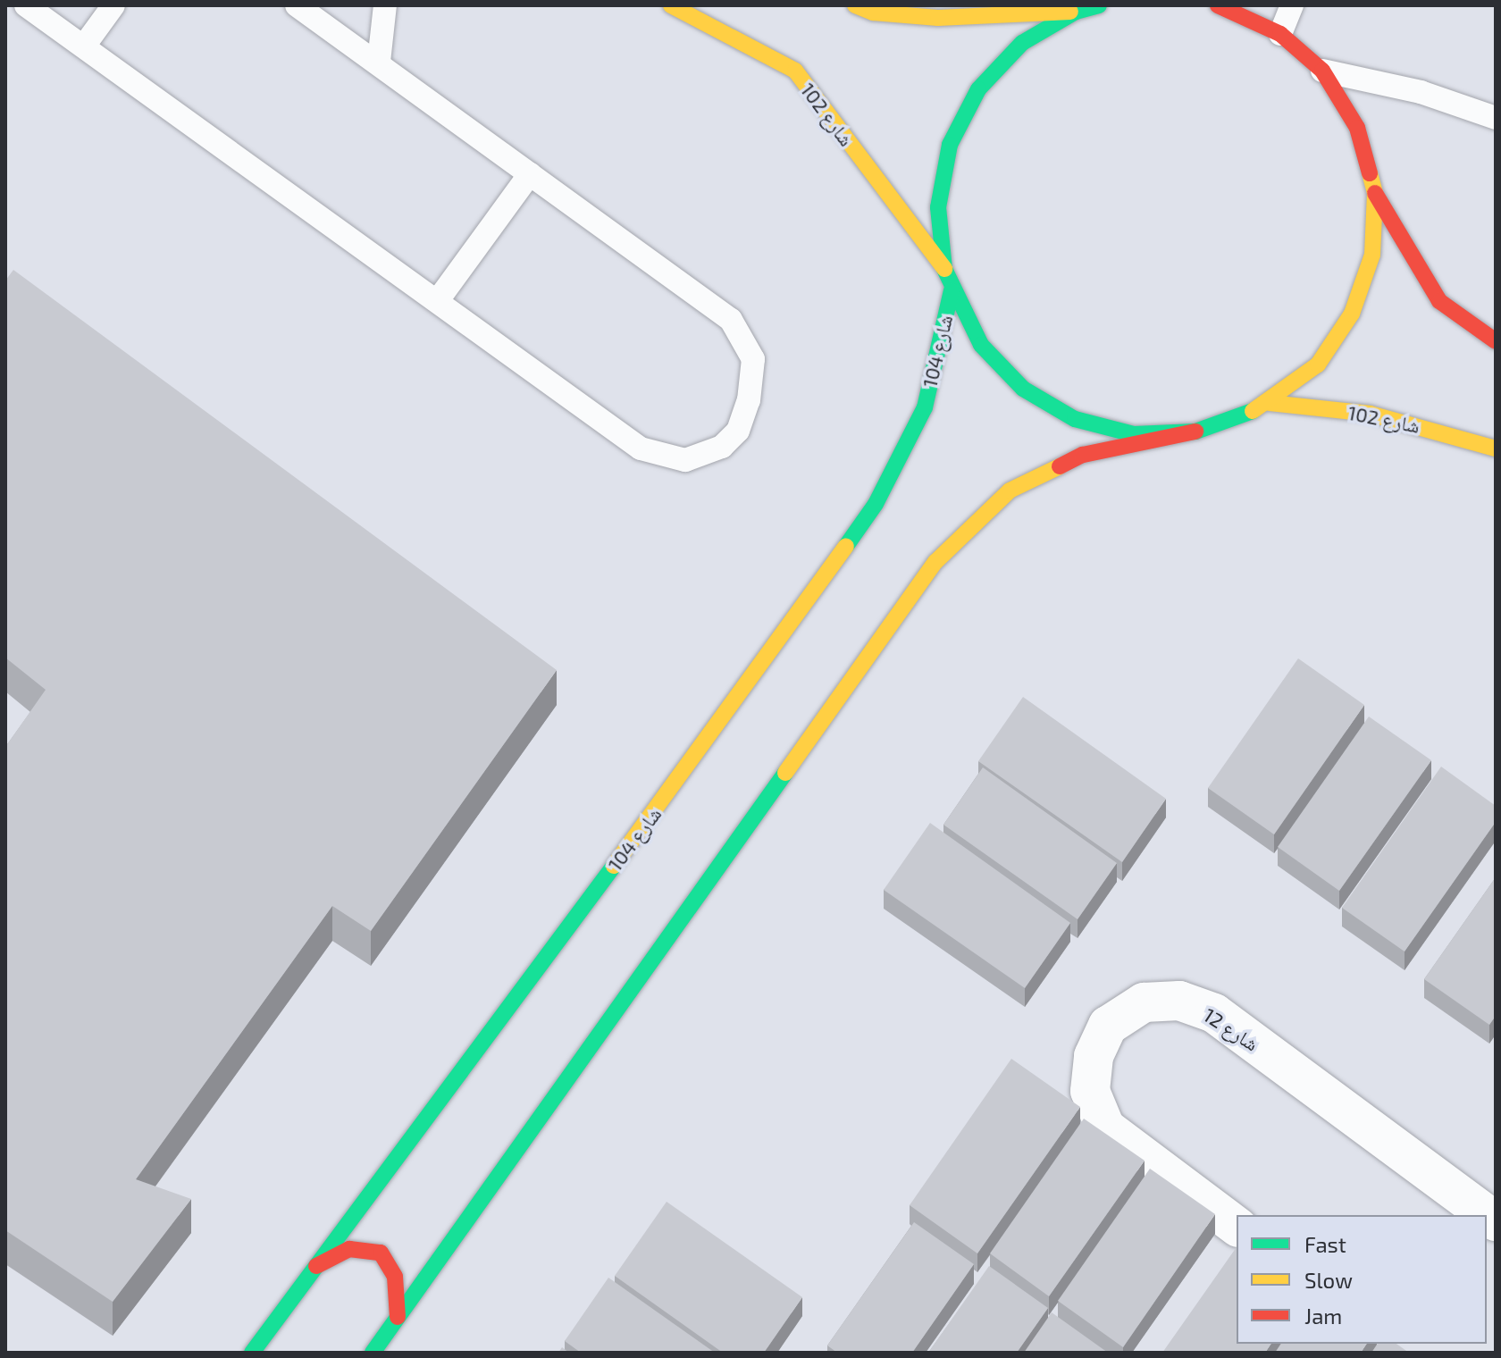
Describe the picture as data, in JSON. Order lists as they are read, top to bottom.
{
  "streets": {
    "street": ["شارع 102", "شارع 104", "شارع 12"]
  },
  "legend": ["Fast", "Slow", "Jam"]
}
